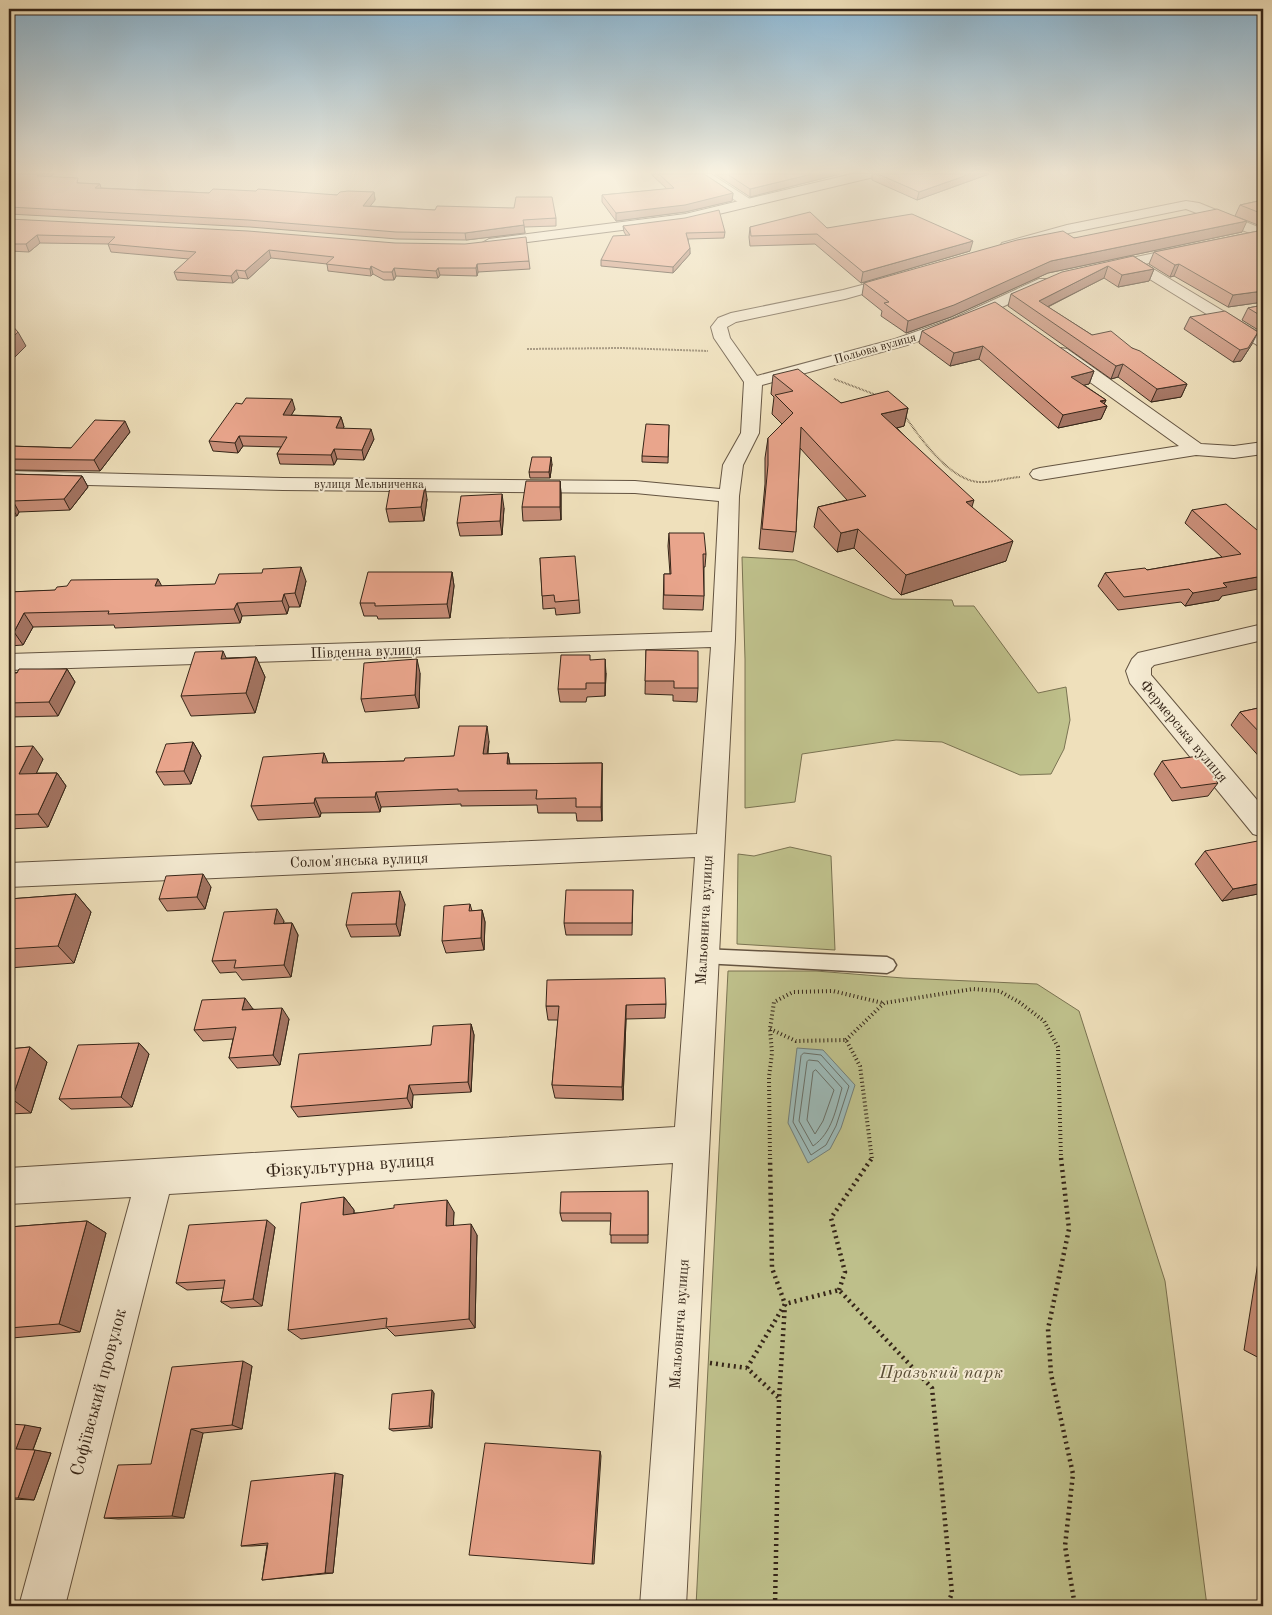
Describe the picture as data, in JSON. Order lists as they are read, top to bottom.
{
  "streets": {
    "street": [
      "Польова вулиця",
      "вулиця Мельниченка",
      "Південна вулиця",
      "Фермерська вулиця",
      "Солом'янська вулиця",
      "Мальовнича вулиця",
      "Фізкультурна вулиця",
      "Софіївський провулок"
    ]
  },
  "crossings": [
    ["Польова вулиця", "Мальовнича вулиця"],
    ["вулиця Мельниченка", "Мальовнича вулиця"],
    ["Південна вулиця", "Мальовнича вулиця"],
    ["Солом'янська вулиця", "Мальовнича вулиця"],
    ["Мальовнича вулиця", "Фізкультурна вулиця"],
    ["Фізкультурна вулиця", "Софіївський провулок"]
  ],
  "parks": ["Празький парк"]
}
